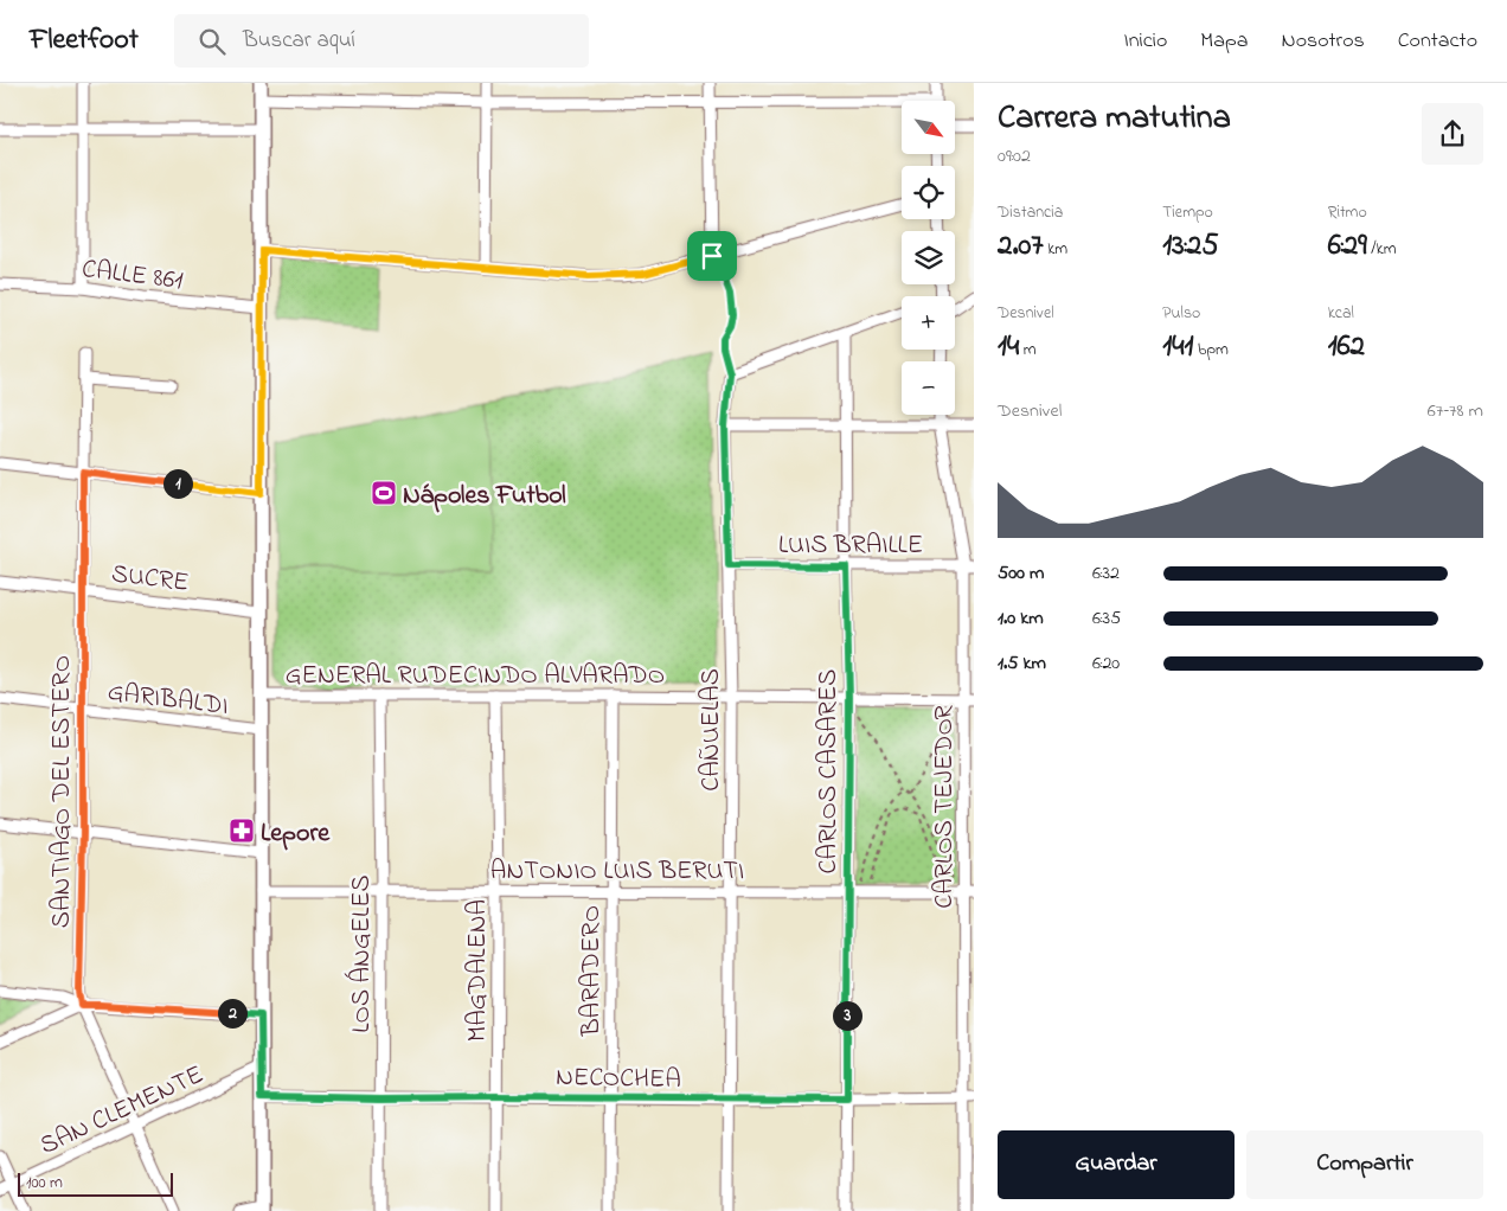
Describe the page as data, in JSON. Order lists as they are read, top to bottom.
{
  "streets": {
    "street": [
      "CALLE 861",
      "LUIS BRAILLE",
      "SUCRE",
      "GENERAL RUDECINDO ALVARADO",
      "GARIBALDI",
      "CAÑUELAS",
      "CARLOS CASARES",
      "SANTIAGO DEL ESTERO",
      "CARLOS TEJEDOR",
      "ANTONIO LUIS BERUTI",
      "LOS ÁNGELES",
      "MAGDALENA",
      "BARADERO",
      "NECOCHEA",
      "SAN CLEMENTE"
    ]
  },
  "crossings": [
    ["LUIS BRAILLE", "CAÑUELAS"],
    ["LUIS BRAILLE", "CARLOS CASARES"],
    ["LUIS BRAILLE", "CARLOS TEJEDOR"],
    ["SUCRE", "SANTIAGO DEL ESTERO"],
    ["GENERAL RUDECINDO ALVARADO", "CAÑUELAS"],
    ["GENERAL RUDECINDO ALVARADO", "CARLOS CASARES"],
    ["GENERAL RUDECINDO ALVARADO", "CARLOS TEJEDOR"],
    ["GENERAL RUDECINDO ALVARADO", "LOS ÁNGELES"],
    ["GENERAL RUDECINDO ALVARADO", "MAGDALENA"],
    ["GENERAL RUDECINDO ALVARADO", "BARADERO"],
    ["GARIBALDI", "SANTIAGO DEL ESTERO"],
    ["CAÑUELAS", "ANTONIO LUIS BERUTI"],
    ["CAÑUELAS", "NECOCHEA"],
    ["CARLOS CASARES", "ANTONIO LUIS BERUTI"],
    ["CARLOS CASARES", "NECOCHEA"],
    ["SANTIAGO DEL ESTERO", "SAN CLEMENTE"],
    ["CARLOS TEJEDOR", "ANTONIO LUIS BERUTI"],
    ["CARLOS TEJEDOR", "NECOCHEA"],
    ["ANTONIO LUIS BERUTI", "LOS ÁNGELES"],
    ["ANTONIO LUIS BERUTI", "MAGDALENA"],
    ["ANTONIO LUIS BERUTI", "BARADERO"],
    ["LOS ÁNGELES", "NECOCHEA"],
    ["MAGDALENA", "NECOCHEA"],
    ["BARADERO", "NECOCHEA"]
  ],
  "places": {
    "sports": ["Nápoles Futbol"],
    "pharmacy": ["Lepore"]
  },
  "scale_bar": "100 m",
  "north": "bottom right",
  "page": {
    "header": "Fleetfoot",
    "search": "Buscar aquí",
    "nav": [
      "Inicio",
      "Mapa",
      "Nosotros",
      "Contacto"
    ],
    "heading": ["Carrera matutina", "09:02"],
    "map_buttons": ["+", "−"],
    "stats": [
      ["Distancia", "2.07 km"],
      ["Tiempo", "13:25"],
      ["Ritmo", "6:29 /km"],
      ["Desnivel", "14 m"],
      ["Pulso", "141 bpm"],
      ["kcal", "162"]
    ],
    "chart": ["Desnivel", "67–78 m"],
    "pins": ["1", "2", "3"],
    "list": [
      {
        "name": "500 m",
        "note": "6:32"
      },
      {
        "name": "1.0 km",
        "note": "6:35"
      },
      {
        "name": "1.5 km",
        "note": "6:20"
      }
    ],
    "buttons": ["Guardar", "Compartir"],
    "scale": "100 m"
  }
}
